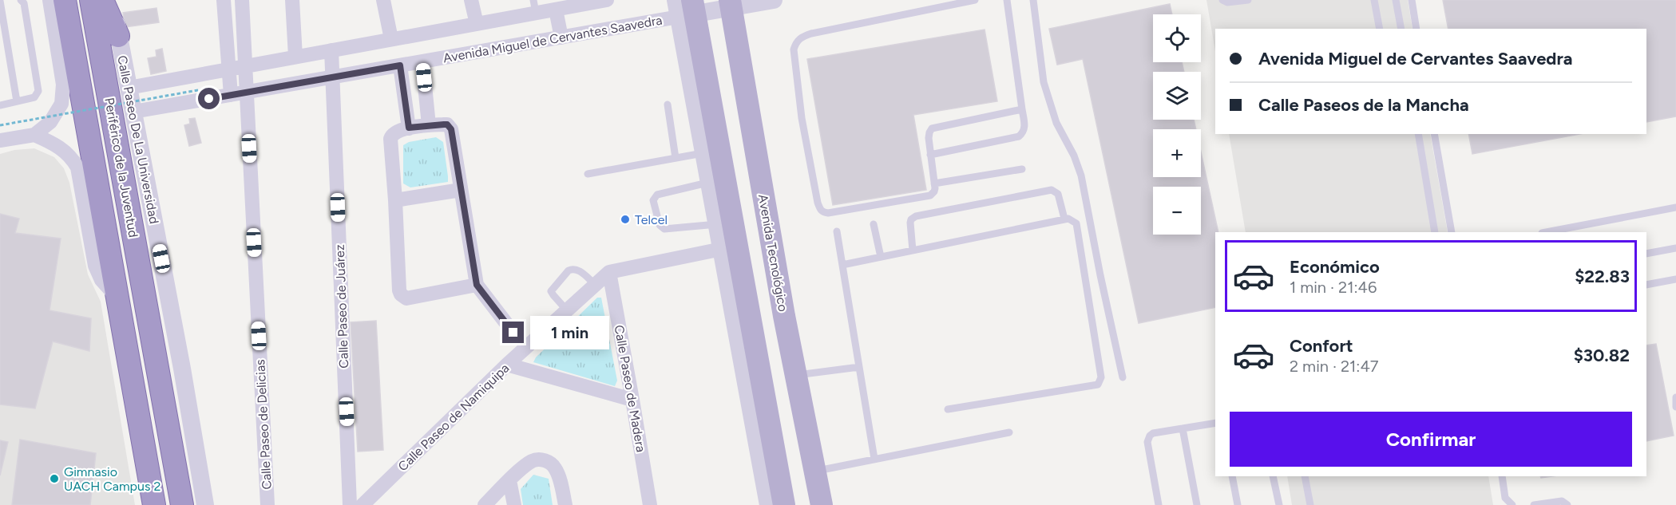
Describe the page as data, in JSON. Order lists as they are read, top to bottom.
{
  "streets": {
    "highway": ["Periférico de la Juventud"],
    "main road": ["Avenida Tecnológico"],
    "street": [
      "Avenida Miguel de Cervantes Saavedra",
      "Calle Paseo De La Universidad",
      "Calle Paseo de Juárez",
      "Calle Paseo de Madera",
      "Calle Paseo de Namiquipa",
      "Calle Paseo de Delicias"
    ]
  },
  "crossings": [
    ["Avenida Miguel de Cervantes Saavedra", "Calle Paseo De La Universidad"],
    ["Avenida Miguel de Cervantes Saavedra", "Avenida Tecnológico"],
    ["Avenida Miguel de Cervantes Saavedra", "Calle Paseo de Juárez"],
    ["Avenida Miguel de Cervantes Saavedra", "Calle Paseo de Delicias"],
    ["Calle Paseo de Madera", "Calle Paseo de Namiquipa"]
  ],
  "places": ["Telcel", "Gimnasio UACH Campus 2"],
  "page": {
    "map_buttons": ["+", "−"],
    "banner": ["Avenida Miguel de Cervantes Saavedra", "Calle Paseos de la Mancha"],
    "list": [
      {
        "name": "Económico",
        "note": "1 min · 21:46",
        "value": "$22.83"
      },
      {
        "name": "Confort",
        "note": "2 min · 21:47",
        "value": "$30.82"
      }
    ],
    "bubble": "1 min",
    "buttons": "Confirmar"
  }
}
